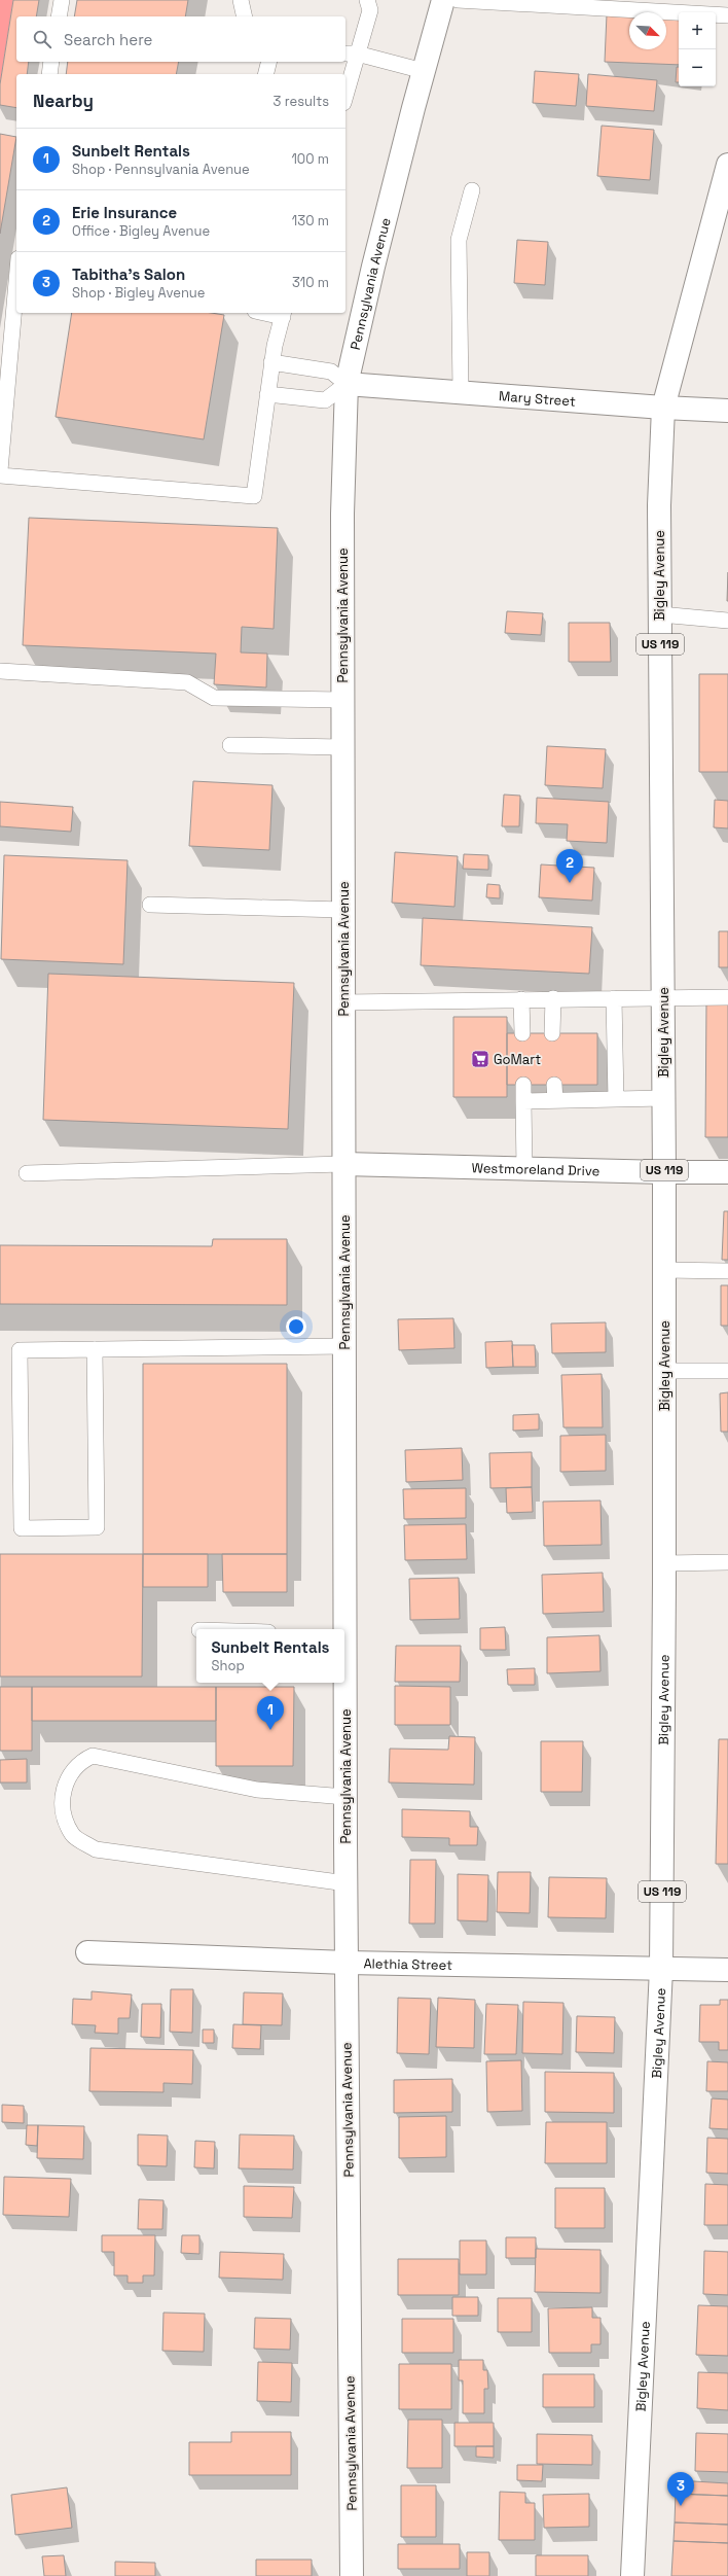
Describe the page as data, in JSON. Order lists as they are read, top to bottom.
{
  "streets": {
    "street": [
      "Pennsylvania Avenue",
      "Mary Street",
      "Bigley Avenue",
      "US 119",
      "Westmoreland Drive",
      "Alethia Street"
    ]
  },
  "crossings": [
    ["Pennsylvania Avenue", "Mary Street"],
    ["Pennsylvania Avenue", "Westmoreland Drive"],
    ["Pennsylvania Avenue", "Alethia Street"],
    ["Mary Street", "Bigley Avenue"],
    ["Bigley Avenue", "Westmoreland Drive"],
    ["Bigley Avenue", "Alethia Street"]
  ],
  "places": {
    "supermarket": ["GoMart"]
  },
  "north": "bottom right",
  "page": {
    "map_buttons": ["+", "−"],
    "search": "Search here",
    "heading": ["Nearby", "3 results"],
    "list": [
      {
        "mark": "1",
        "name": "Sunbelt Rentals",
        "note": "Shop · Pennsylvania Avenue",
        "value": "100 m"
      },
      {
        "mark": "2",
        "name": "Erie Insurance",
        "note": "Office · Bigley Avenue",
        "value": "130 m"
      },
      {
        "mark": "3",
        "name": "Tabitha's Salon",
        "note": "Shop · Bigley Avenue",
        "value": "310 m"
      }
    ],
    "pins": ["2", "1", "3"],
    "popup": ["Sunbelt Rentals", "Shop"]
  }
}
